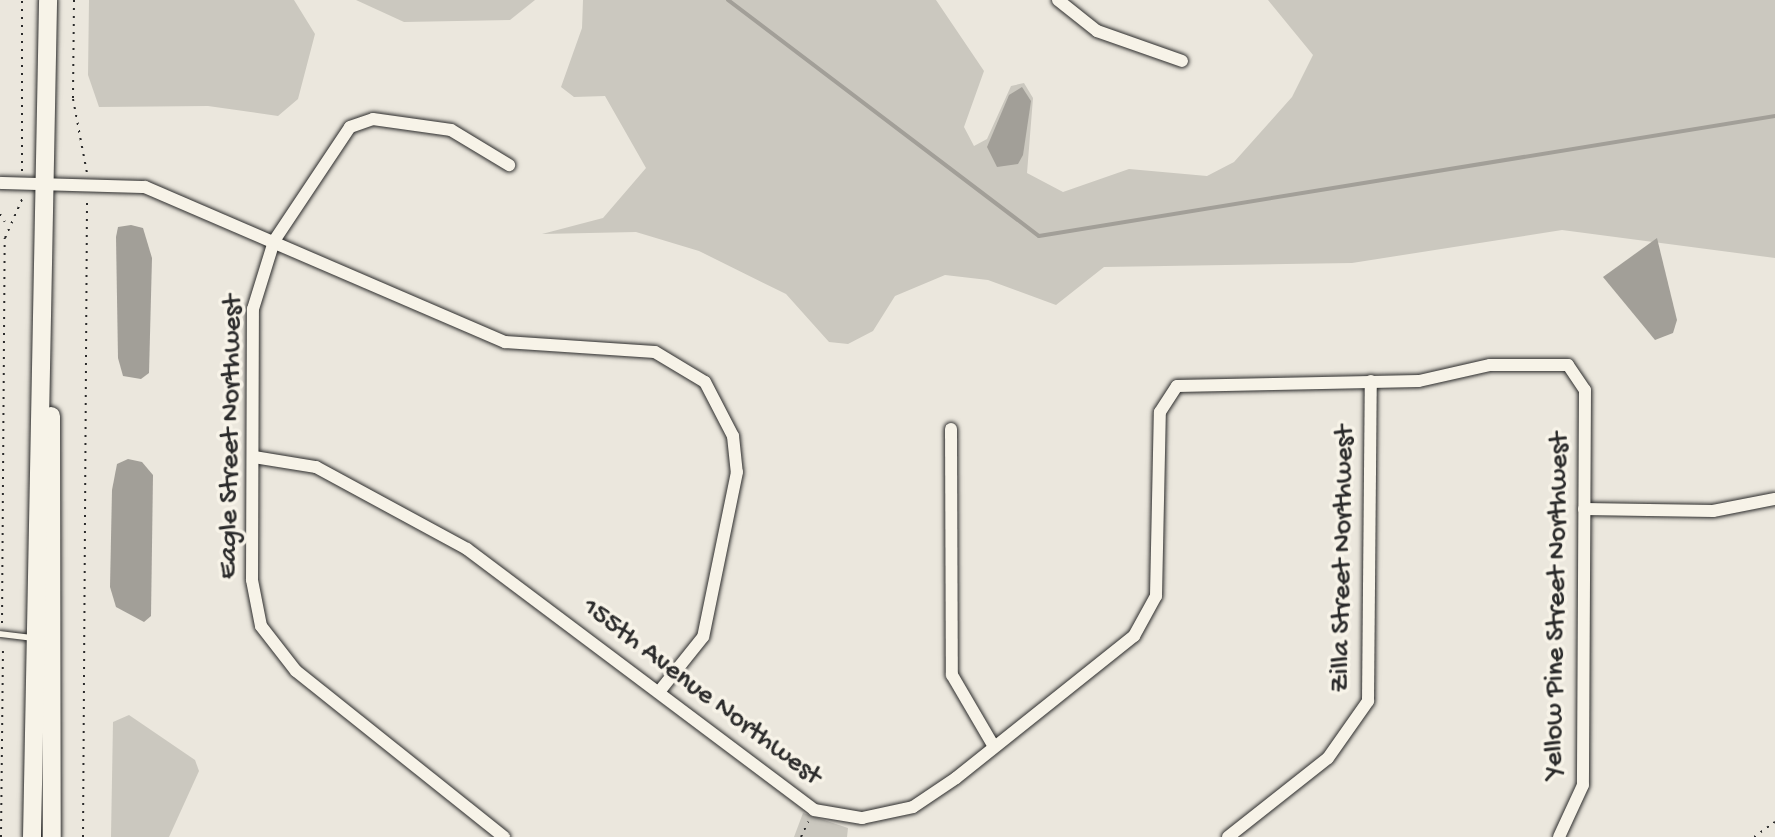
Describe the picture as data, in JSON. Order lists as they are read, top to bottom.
{
  "streets": {
    "street": [
      "Eagle Street Northwest",
      "Zilla Street Northwest",
      "Yellow Pine Street Northwest",
      "155th Avenue Northwest"
    ]
  },
  "crossings": [
    ["Eagle Street Northwest", "155th Avenue Northwest"],
    ["Zilla Street Northwest", "Yellow Pine Street Northwest"],
    ["Zilla Street Northwest", "155th Avenue Northwest"],
    ["Yellow Pine Street Northwest", "155th Avenue Northwest"]
  ]
}
